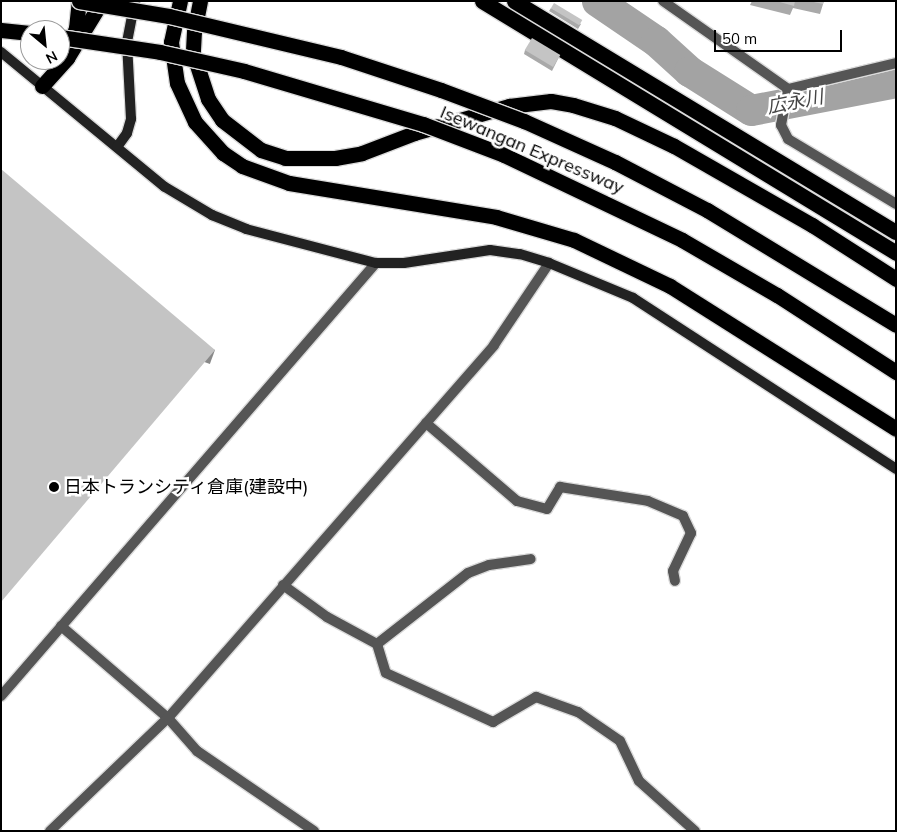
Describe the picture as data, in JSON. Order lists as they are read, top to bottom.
{
  "streets": {
    "highway": ["Isewangan Expressway"]
  },
  "water": ["広永川"],
  "places": ["日本トランシティ倉庫(建設中)"],
  "scale_bar": "50 m",
  "north": "bottom right"
}
